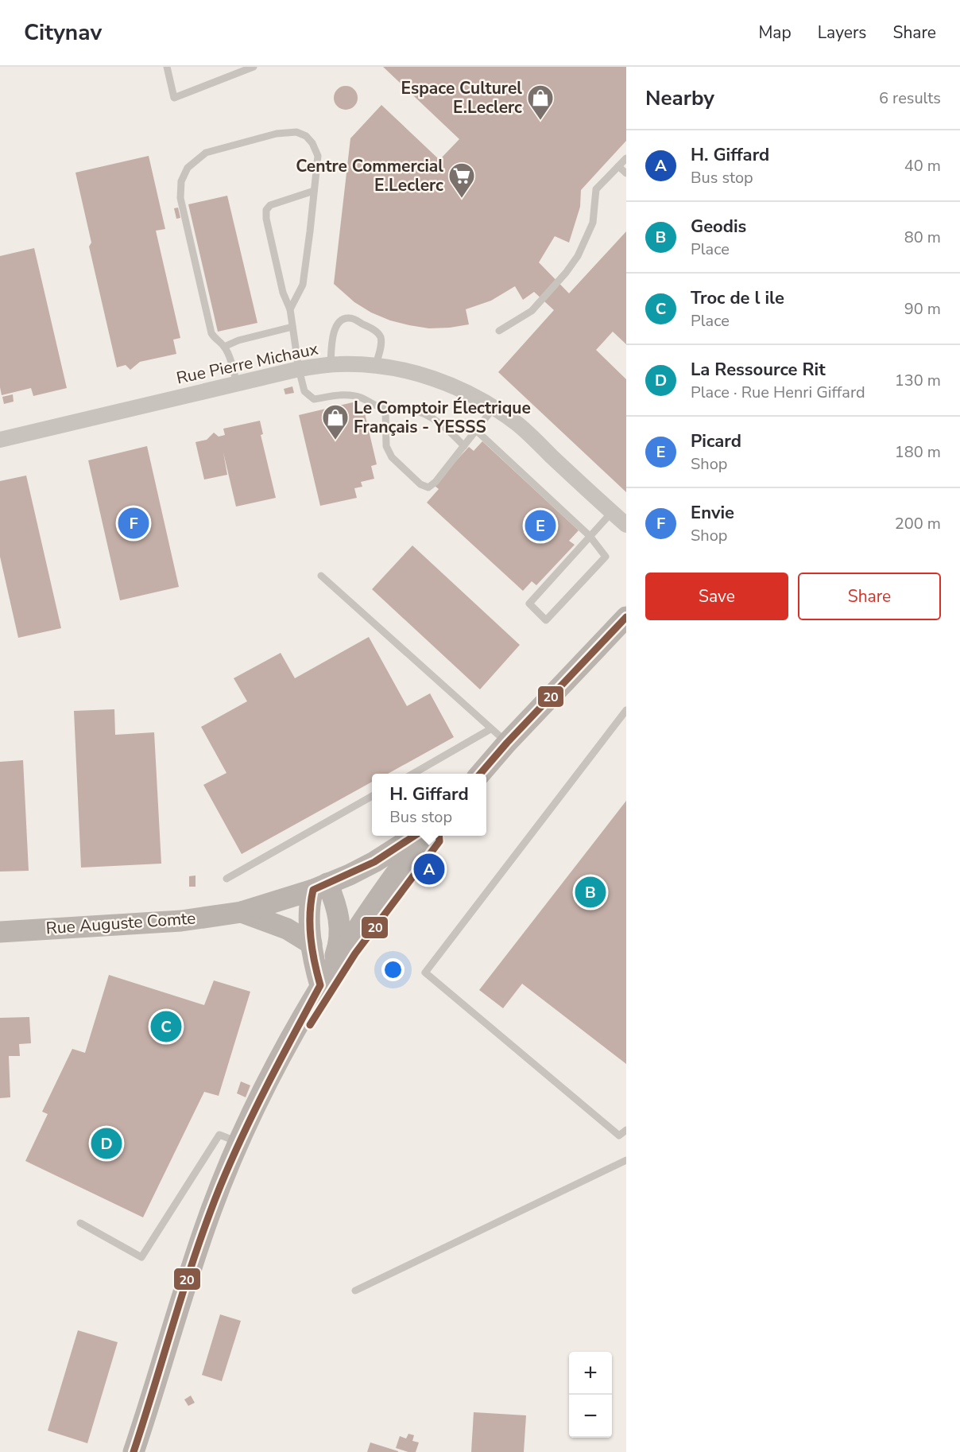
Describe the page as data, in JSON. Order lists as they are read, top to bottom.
{
  "streets": {
    "street": ["Rue Pierre Michaux", "Rue Auguste Comte"]
  },
  "places": {
    "shop": ["Espace Culturel E.Leclerc", "Le Comptoir Électrique Français - YESSS"],
    "supermarket": ["Centre Commercial E.Leclerc"]
  },
  "lines": ["transit line 20"],
  "page": {
    "header": "Citynav",
    "nav": ["Map", "Layers", "Share"],
    "heading": ["Nearby", "6 results"],
    "list": [
      {
        "mark": "A",
        "name": "H. Giffard",
        "note": "Bus stop",
        "value": "40 m"
      },
      {
        "mark": "B",
        "name": "Geodis",
        "note": "Place",
        "value": "80 m"
      },
      {
        "mark": "C",
        "name": "Troc de l ile",
        "note": "Place",
        "value": "90 m"
      },
      {
        "mark": "D",
        "name": "La Ressource Rit",
        "note": "Place · Rue Henri Giffard",
        "value": "130 m"
      },
      {
        "mark": "E",
        "name": "Picard",
        "note": "Shop",
        "value": "180 m"
      },
      {
        "mark": "F",
        "name": "Envie",
        "note": "Shop",
        "value": "200 m"
      }
    ],
    "pins": [
      "F",
      "E",
      "A",
      "B",
      "C",
      "D"
    ],
    "buttons": ["Save", "Share"],
    "popup": ["H. Giffard", "Bus stop"],
    "map_buttons": ["+", "−"]
  }
}
